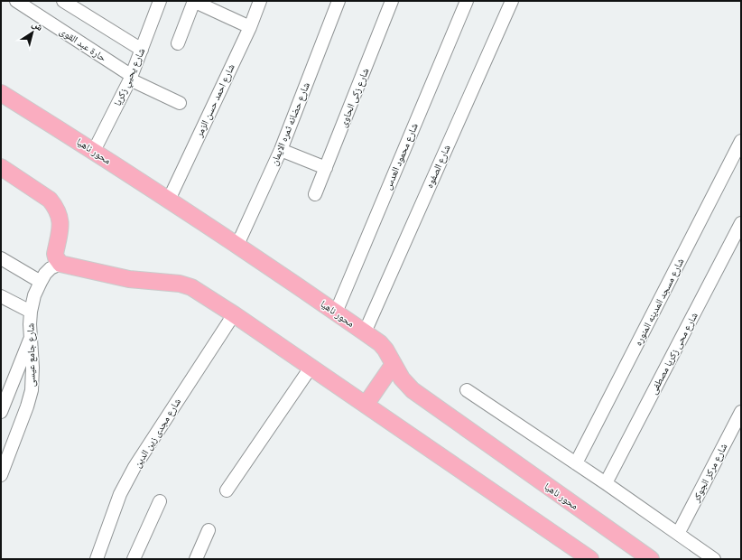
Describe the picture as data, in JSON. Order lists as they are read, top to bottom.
{
  "streets": {
    "main road": ["محور ناهيا"],
    "street": [
      "حارة عبد القوى",
      "شارع يحيي زكريا",
      "شارع زكى الحاوى",
      "شارع احمد حسن الزمر",
      "شارع حضانه ثمره الايمان",
      "شارع محمود العدس",
      "شارع الصفوه",
      "شارع مسجد المدينه المنوره",
      "شارع محى زكريا مصطفى",
      "شارع جامع عيسى",
      "شارع مجدى زين الدين",
      "شارع مركز الجوكر"
    ]
  },
  "crossings": [
    ["حارة عبد القوى", "شارع يحيي زكريا"],
    ["شارع يحيي زكريا", "محور ناهيا"],
    ["شارع احمد حسن الزمر", "محور ناهيا"],
    ["شارع حضانه ثمره الايمان", "محور ناهيا"],
    ["محور ناهيا", "شارع محمود العدس"],
    ["محور ناهيا", "شارع الصفوه"]
  ],
  "north": "top right"
}
